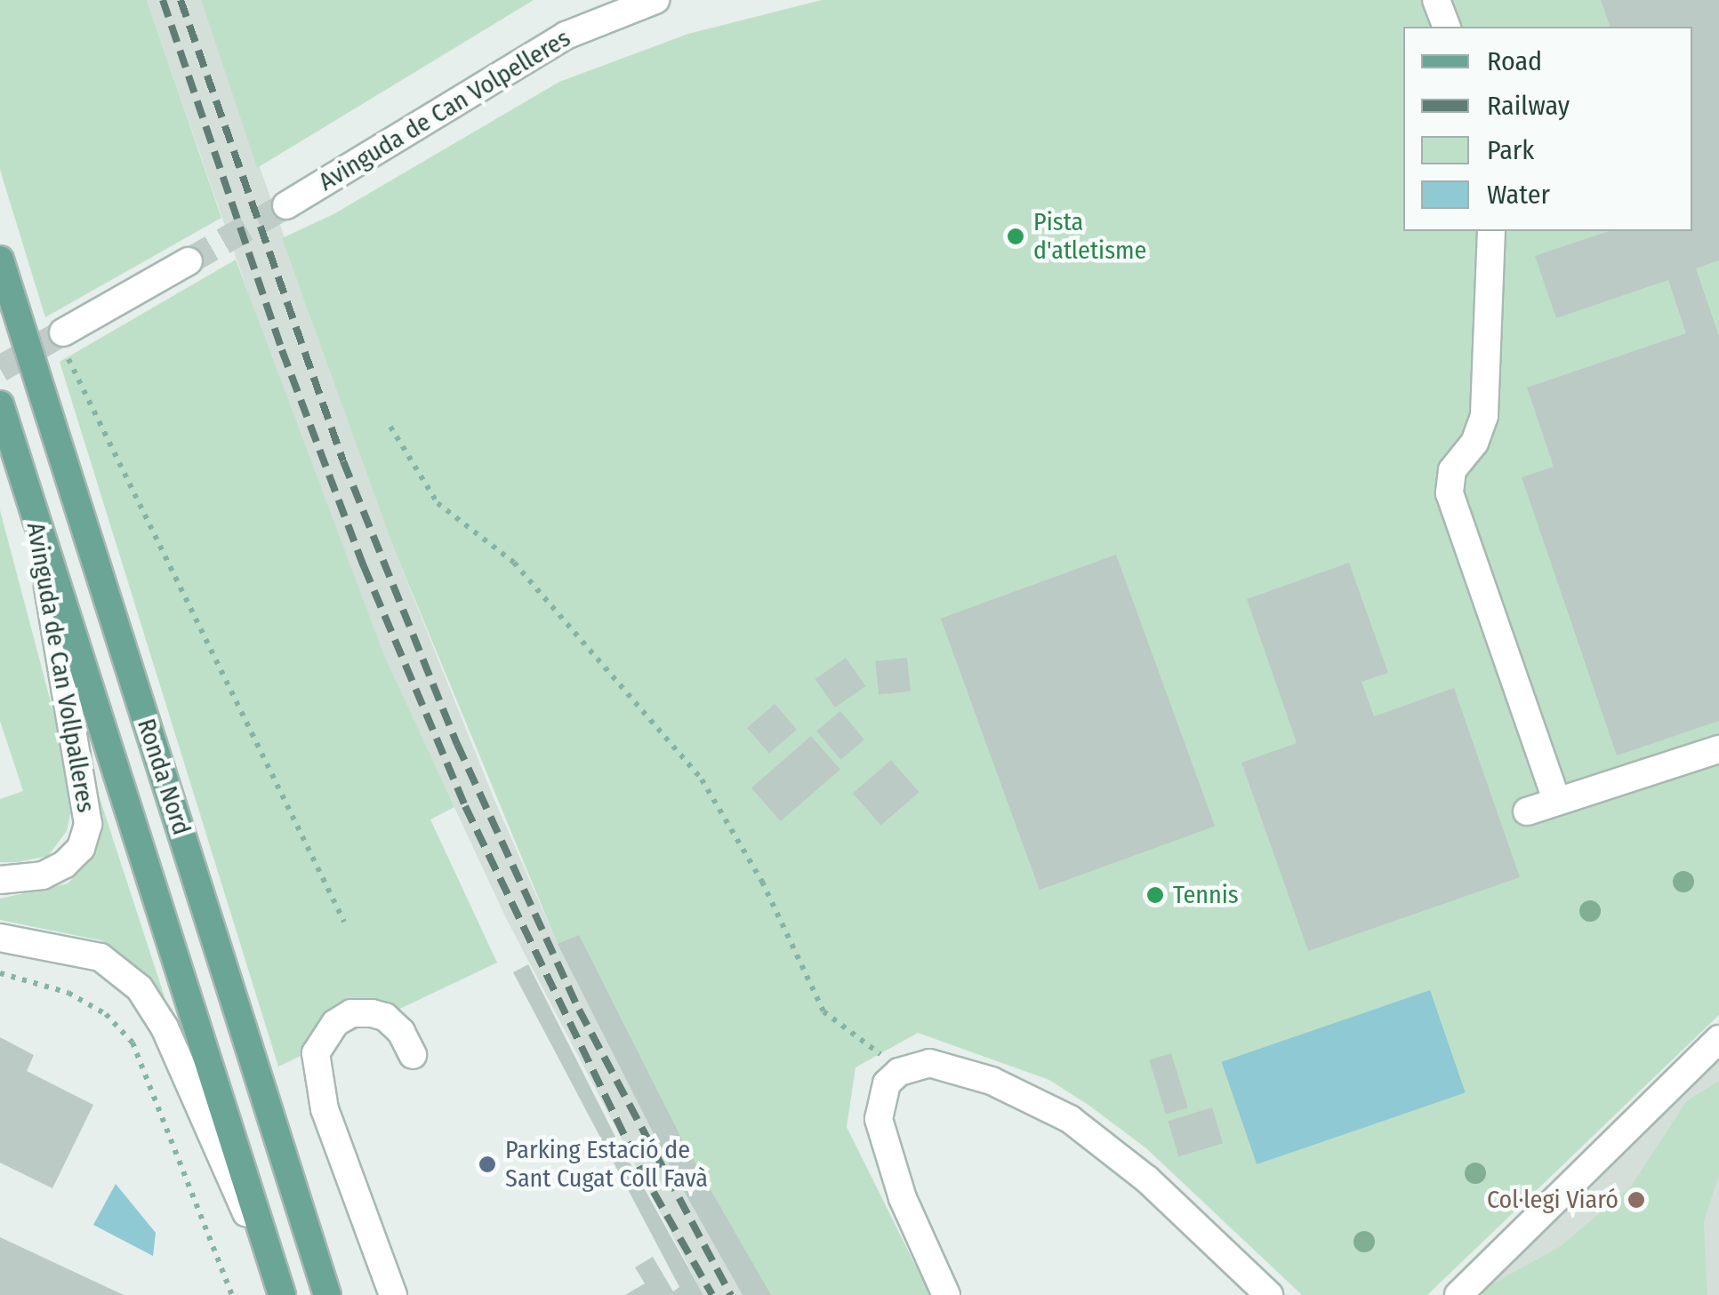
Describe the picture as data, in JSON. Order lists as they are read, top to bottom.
{
  "streets": {
    "main road": ["Ronda Nord"],
    "street": ["Avinguda de Can Volpelleres", "Avinguda de Can Vollpalleres"]
  },
  "crossings": [
    ["Avinguda de Can Vollpalleres", "Ronda Nord"]
  ],
  "places": [
    "Pista d'atletisme",
    "Tennis",
    "Parking Estació de Sant Cugat Coll Favà",
    "Col·legi Viaró"
  ],
  "legend": [
    "Road",
    "Railway",
    "Park",
    "Water"
  ]
}
